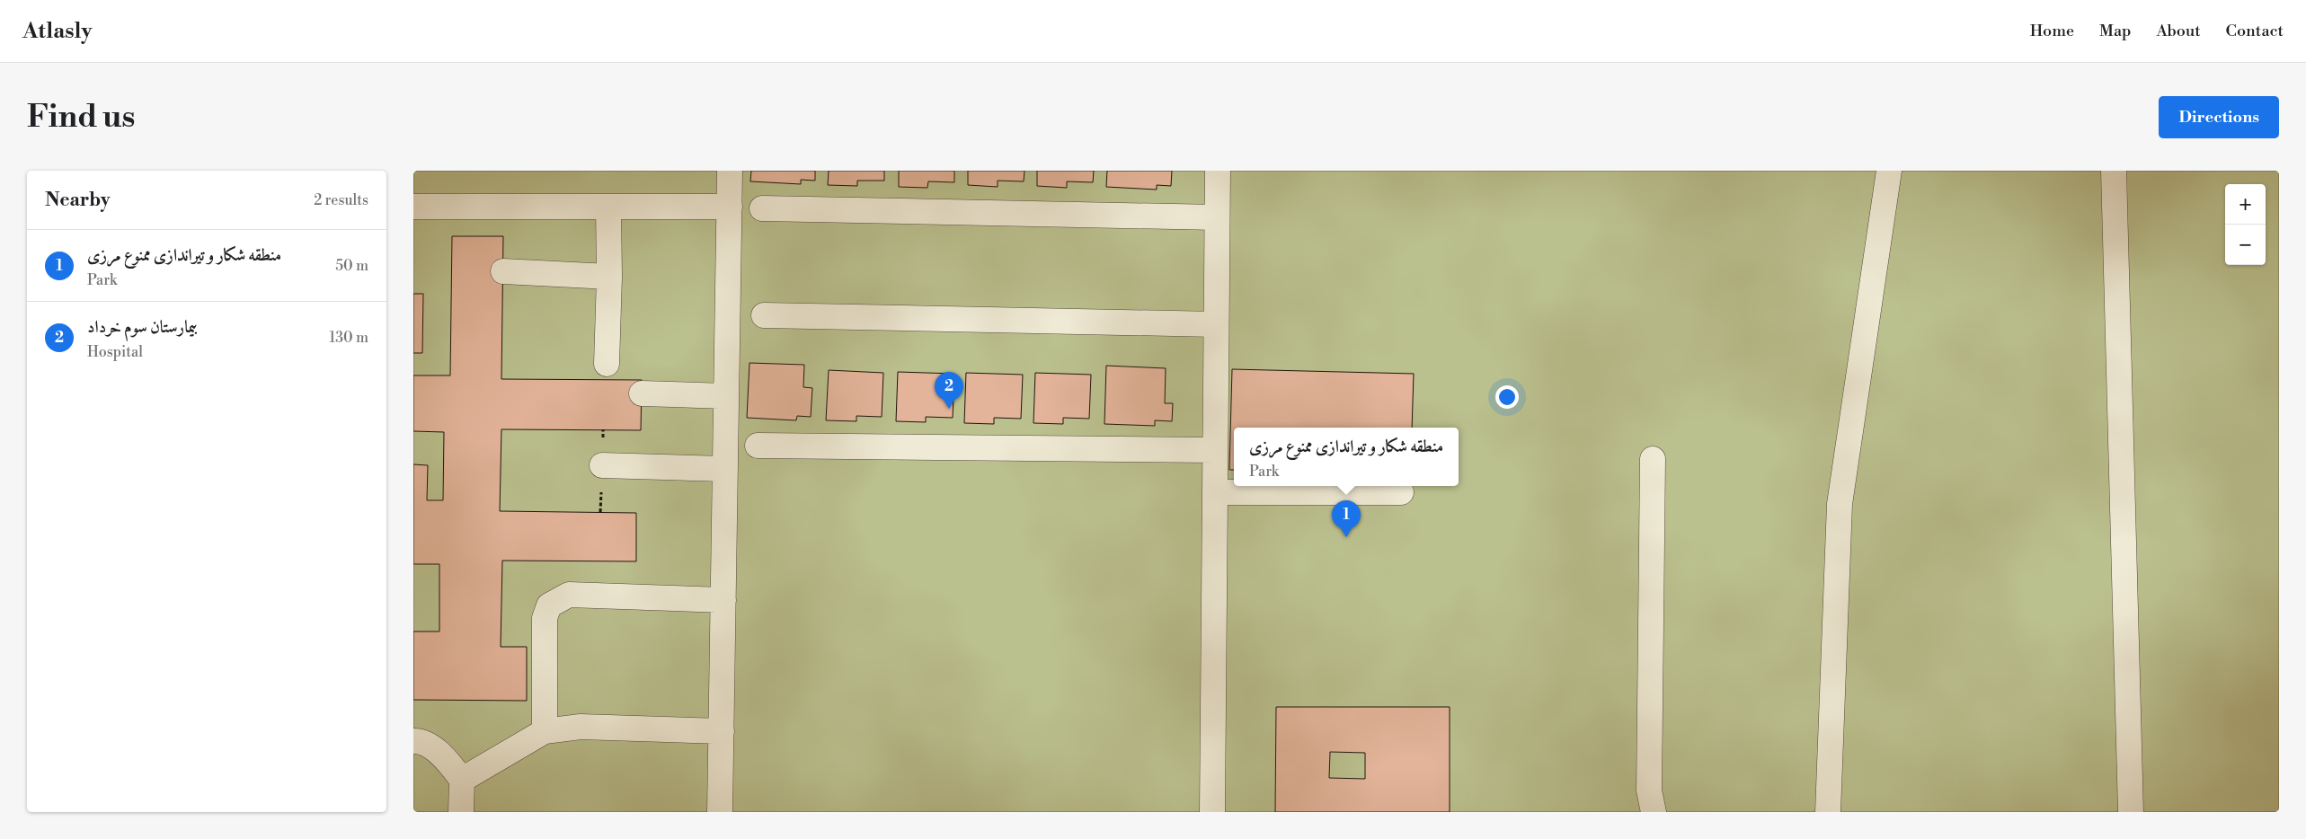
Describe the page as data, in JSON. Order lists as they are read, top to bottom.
{
  "page": {
    "header": "Atlasly",
    "nav": [
      "Home",
      "Map",
      "About",
      "Contact"
    ],
    "buttons": "Directions",
    "title": "Find us",
    "heading": ["Nearby", "2 results"],
    "map_buttons": ["+", "−"],
    "list": [
      {
        "mark": "1",
        "name": "منطقه شکار و تیراندازی ممنوع مرزی",
        "note": "Park",
        "value": "50 m"
      },
      {
        "mark": "2",
        "name": "بیمارستان سوم خرداد",
        "note": "Hospital",
        "value": "130 m"
      }
    ],
    "pins": ["2", "1"],
    "popup": ["منطقه شکار و تیراندازی ممنوع مرزی", "Park"]
  }
}
